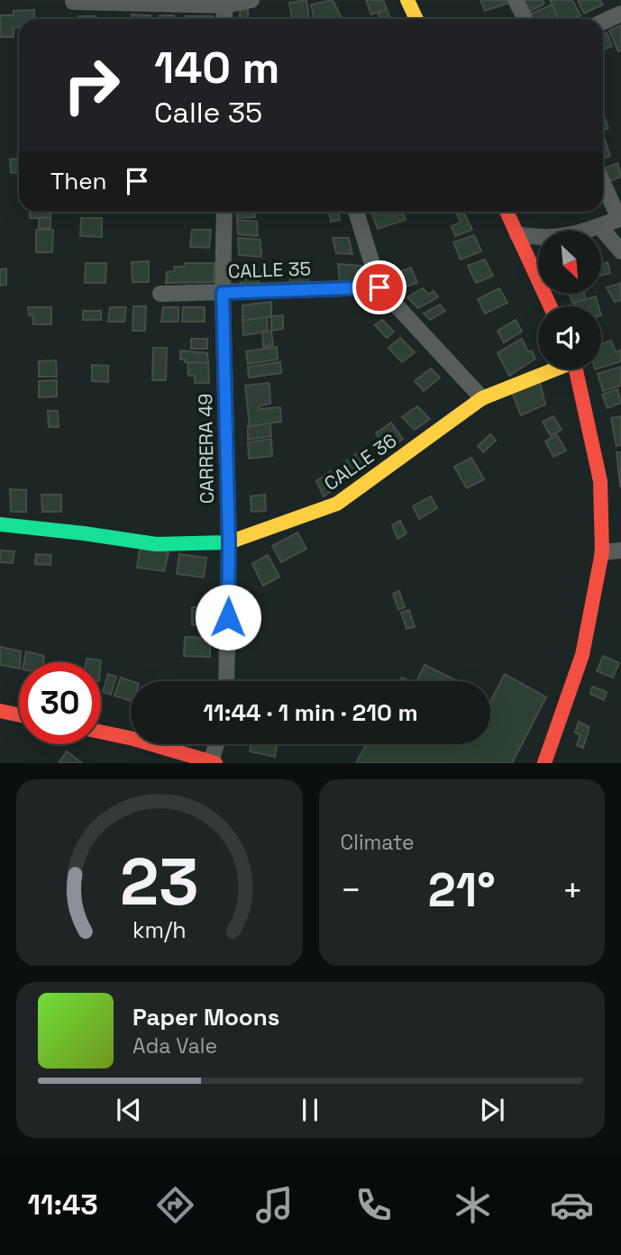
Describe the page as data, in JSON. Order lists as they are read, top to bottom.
{
  "streets": {
    "main road": ["CALLE 36"],
    "street": ["CALLE 35", "CARRERA 49"]
  },
  "crossings": [
    ["CALLE 35", "CARRERA 49"],
    ["CARRERA 49", "CALLE 36"]
  ],
  "north": "bottom right",
  "page": {
    "turn": ["140 m", "Calle 35"],
    "then": "Then",
    "limit": "30",
    "trip": "11:44 · 1 min · 210 m",
    "tile": "Climate",
    "heat": ["−", "21°", "+"],
    "song": ["Paper Moons", "Ada Vale"],
    "tabs": "11:43",
    "gauge": ["23", "km/h"]
  }
}
